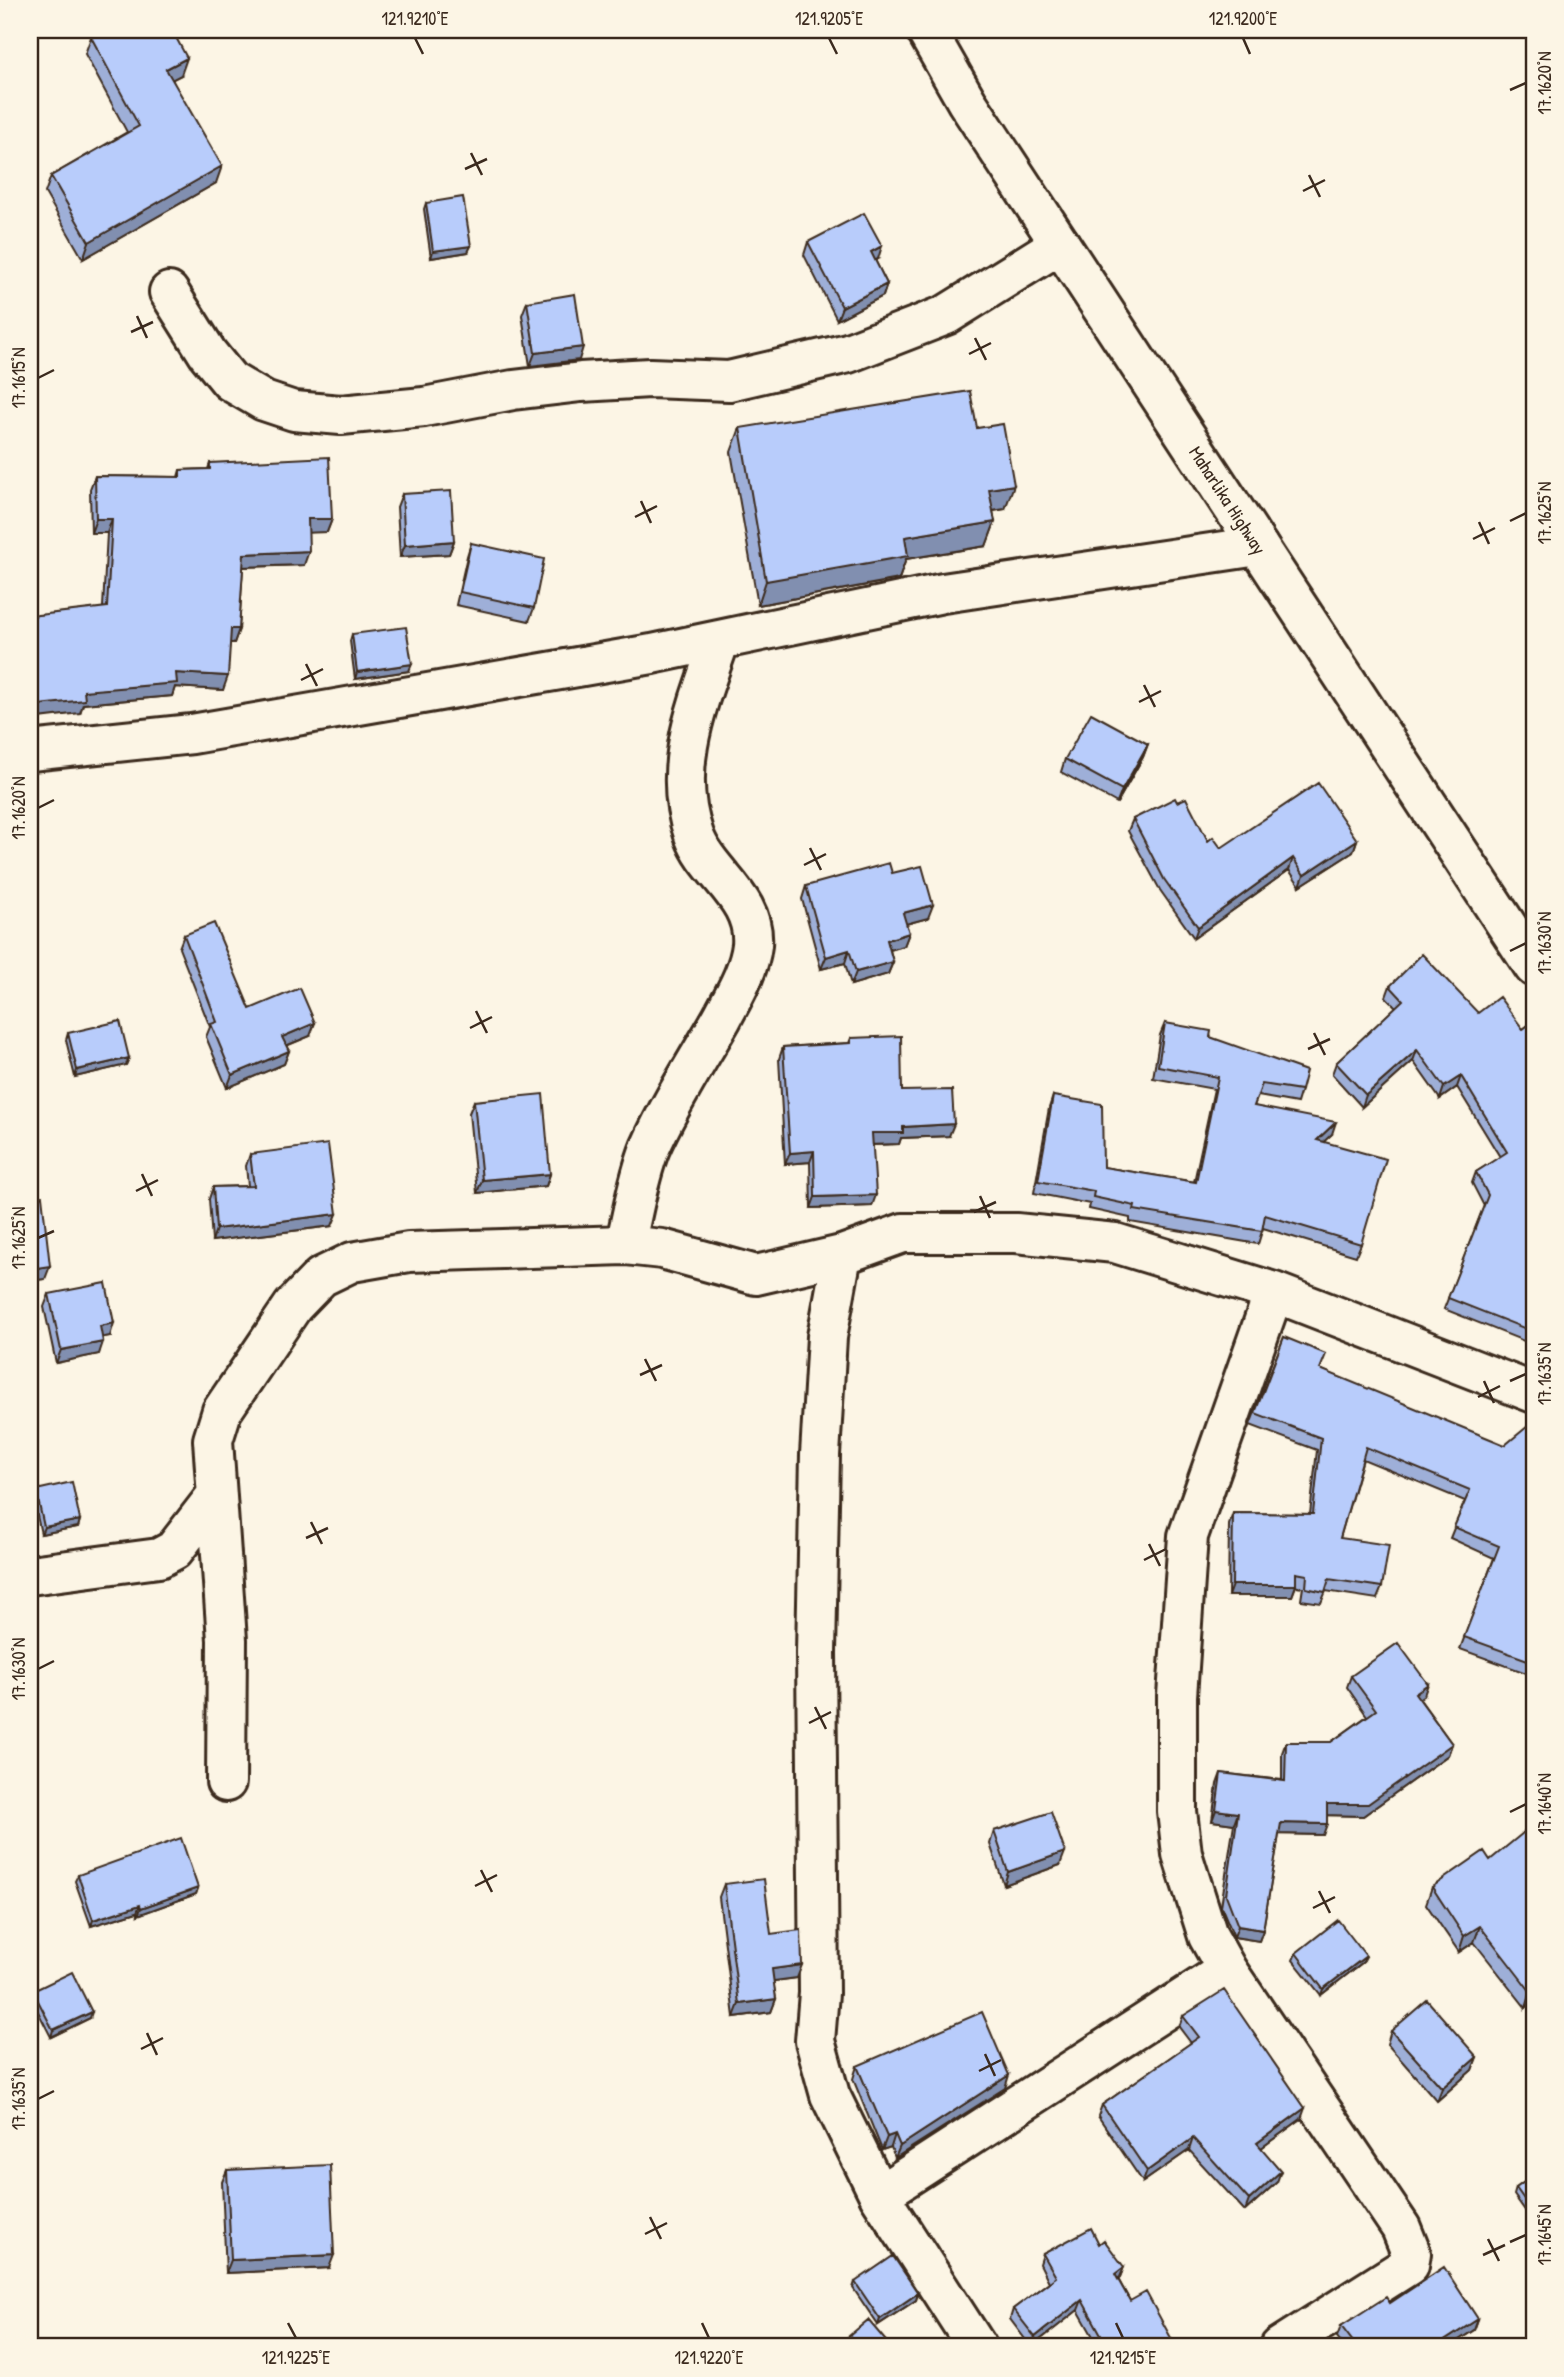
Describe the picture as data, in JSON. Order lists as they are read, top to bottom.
{
  "streets": {
    "main road": ["Maharlika Highway"]
  },
  "coordinates": [
    "121.9210°E",
    "121.9205°E",
    "121.9200°E",
    "17.1620°N",
    "17.1615°N",
    "17.1625°N",
    "17.1630°N",
    "17.1635°N",
    "17.1640°N",
    "17.1645°N",
    "121.9225°E",
    "121.9220°E",
    "121.9215°E"
  ]
}
